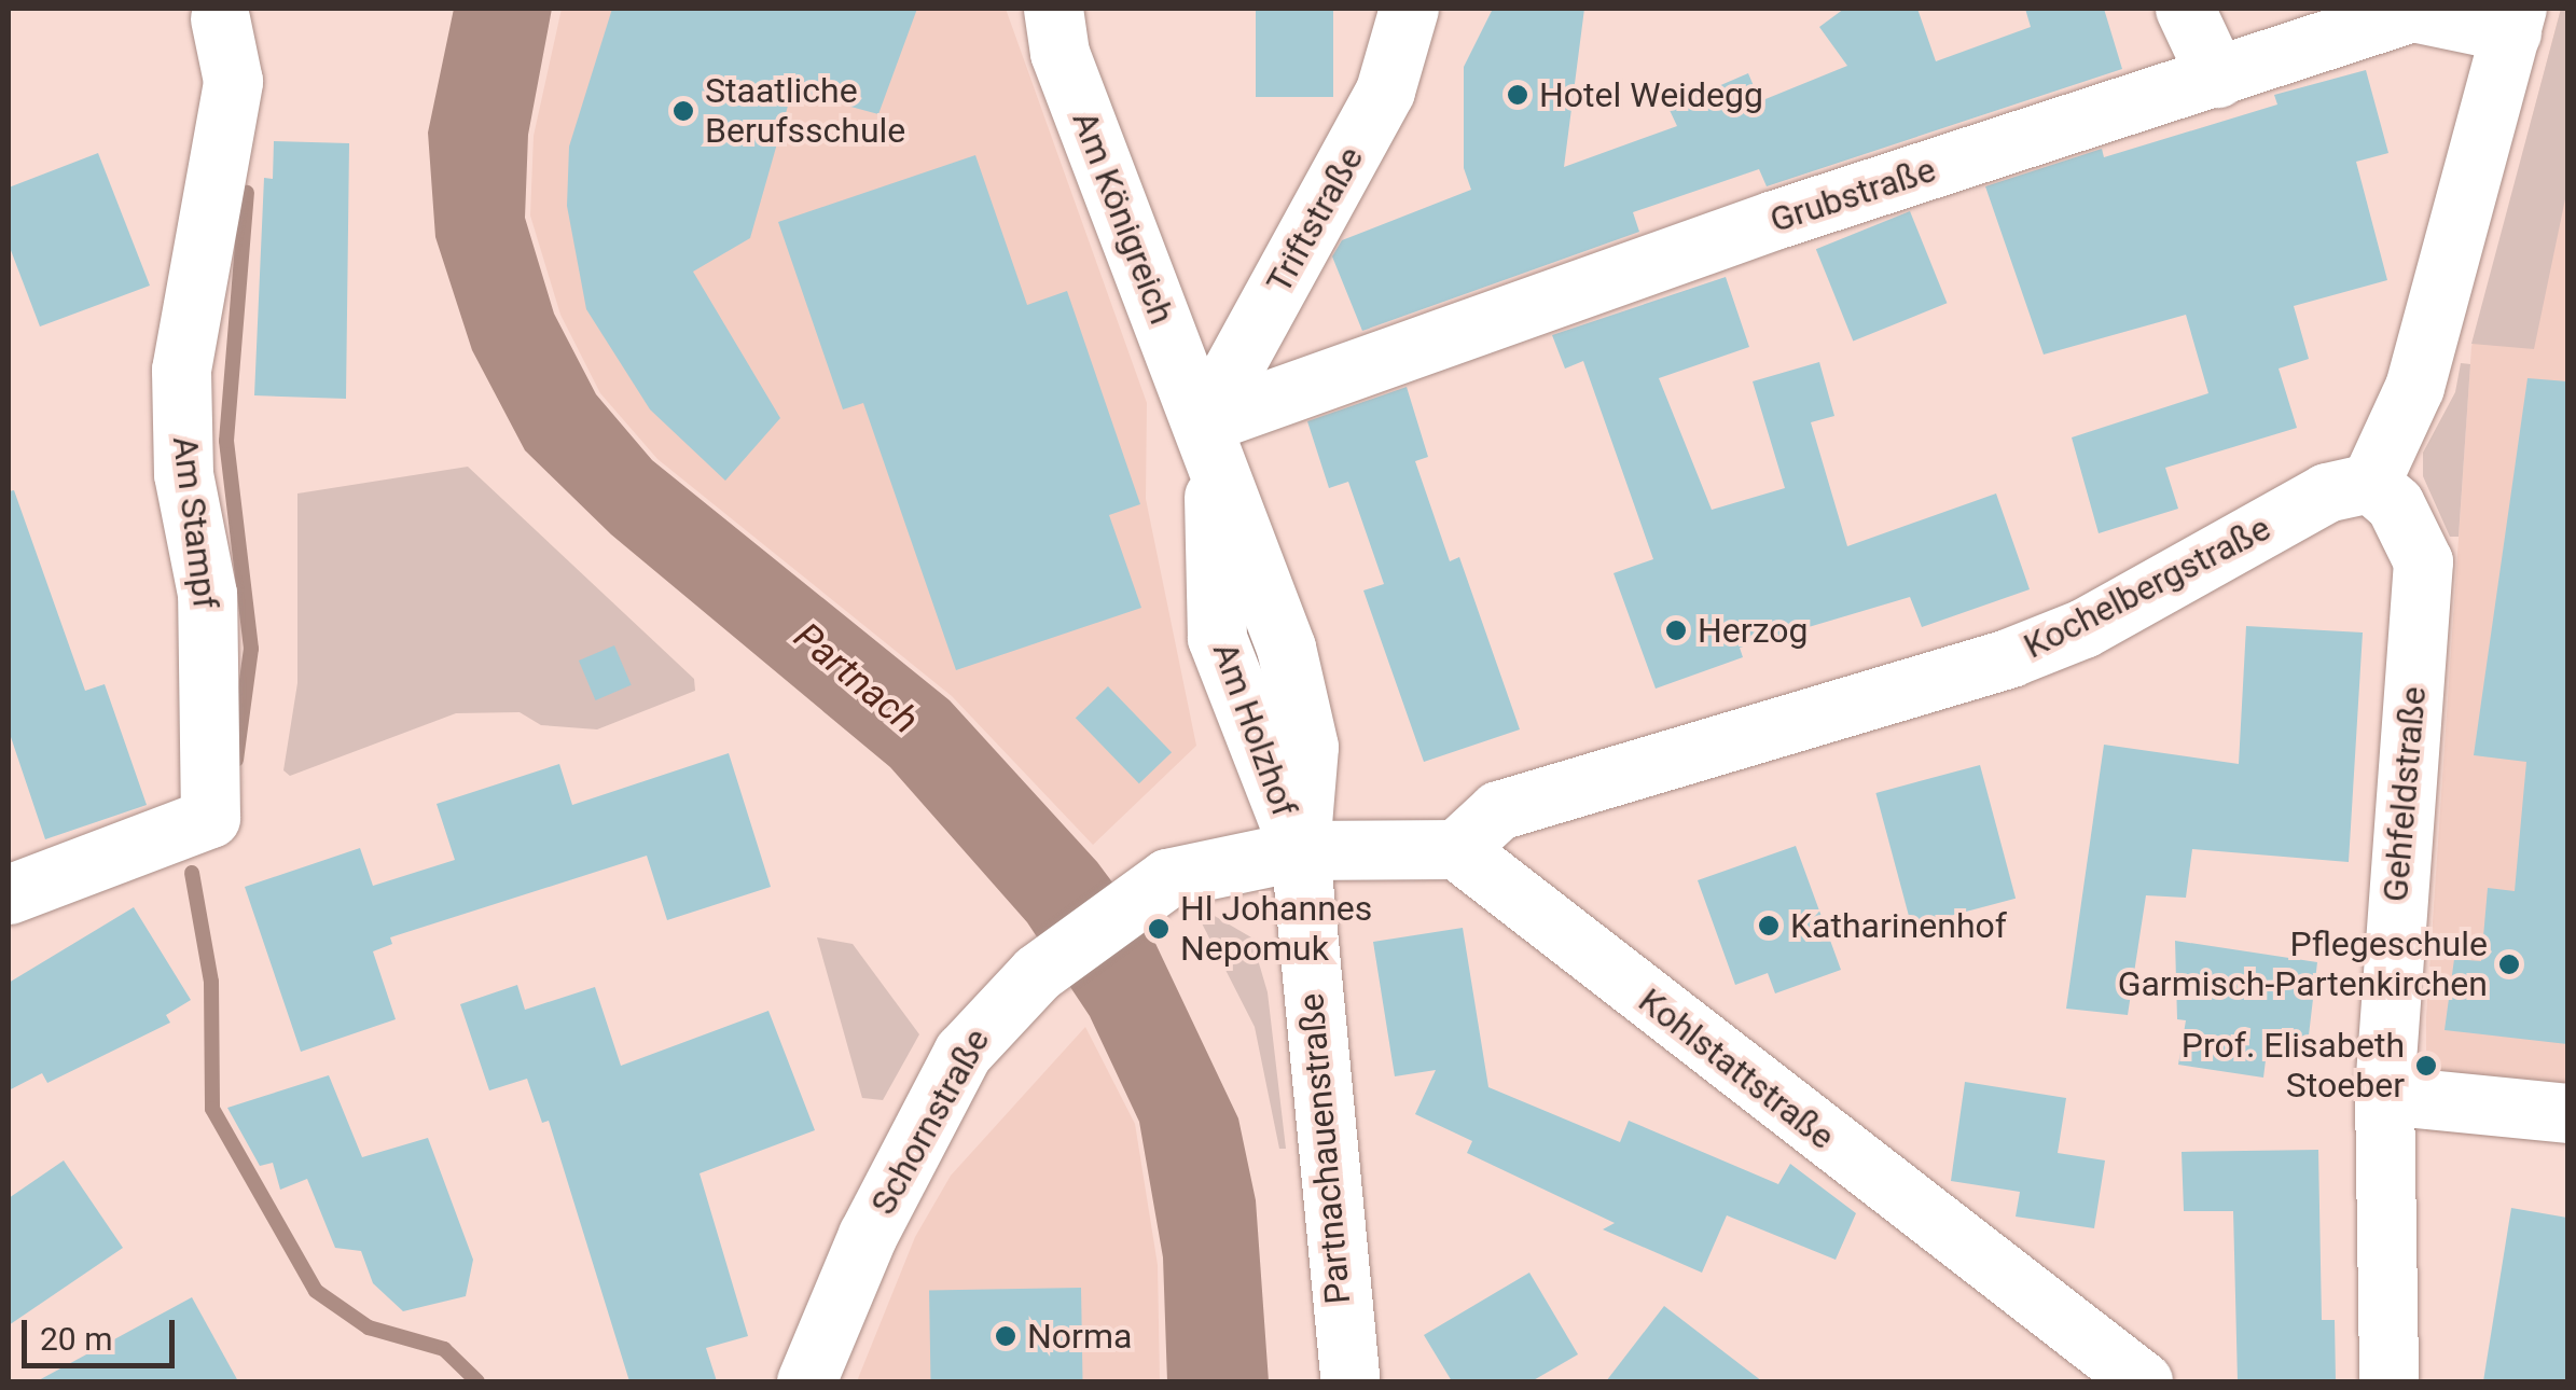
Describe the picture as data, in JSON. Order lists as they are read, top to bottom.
{
  "streets": {
    "street": [
      "Grubstraße",
      "Am Königreich",
      "Triftstraße",
      "Am Stampf",
      "Kochelbergstraße",
      "Am Holzhof",
      "Gehfeldstraße",
      "Kohlstattstraße",
      "Schornstraße",
      "Partnachauenstraße"
    ]
  },
  "crossings": [
    ["Grubstraße", "Am Königreich"],
    ["Grubstraße", "Triftstraße"],
    ["Grubstraße", "Am Holzhof"],
    ["Am Königreich", "Triftstraße"],
    ["Am Königreich", "Am Holzhof"],
    ["Triftstraße", "Am Holzhof"],
    ["Kochelbergstraße", "Gehfeldstraße"],
    ["Kochelbergstraße", "Kohlstattstraße"],
    ["Am Holzhof", "Schornstraße"],
    ["Am Holzhof", "Partnachauenstraße"],
    ["Schornstraße", "Partnachauenstraße"]
  ],
  "water": ["Partnach"],
  "places": [
    "Hotel Weidegg",
    "Staatliche Berufsschule",
    "Herzog",
    "Katharinenhof",
    "Hl Johannes Nepomuk",
    "Pflegeschule Garmisch-Partenkirchen",
    "Prof. Elisabeth Stoeber",
    "Norma"
  ],
  "scale_bar": "20 m"
}
